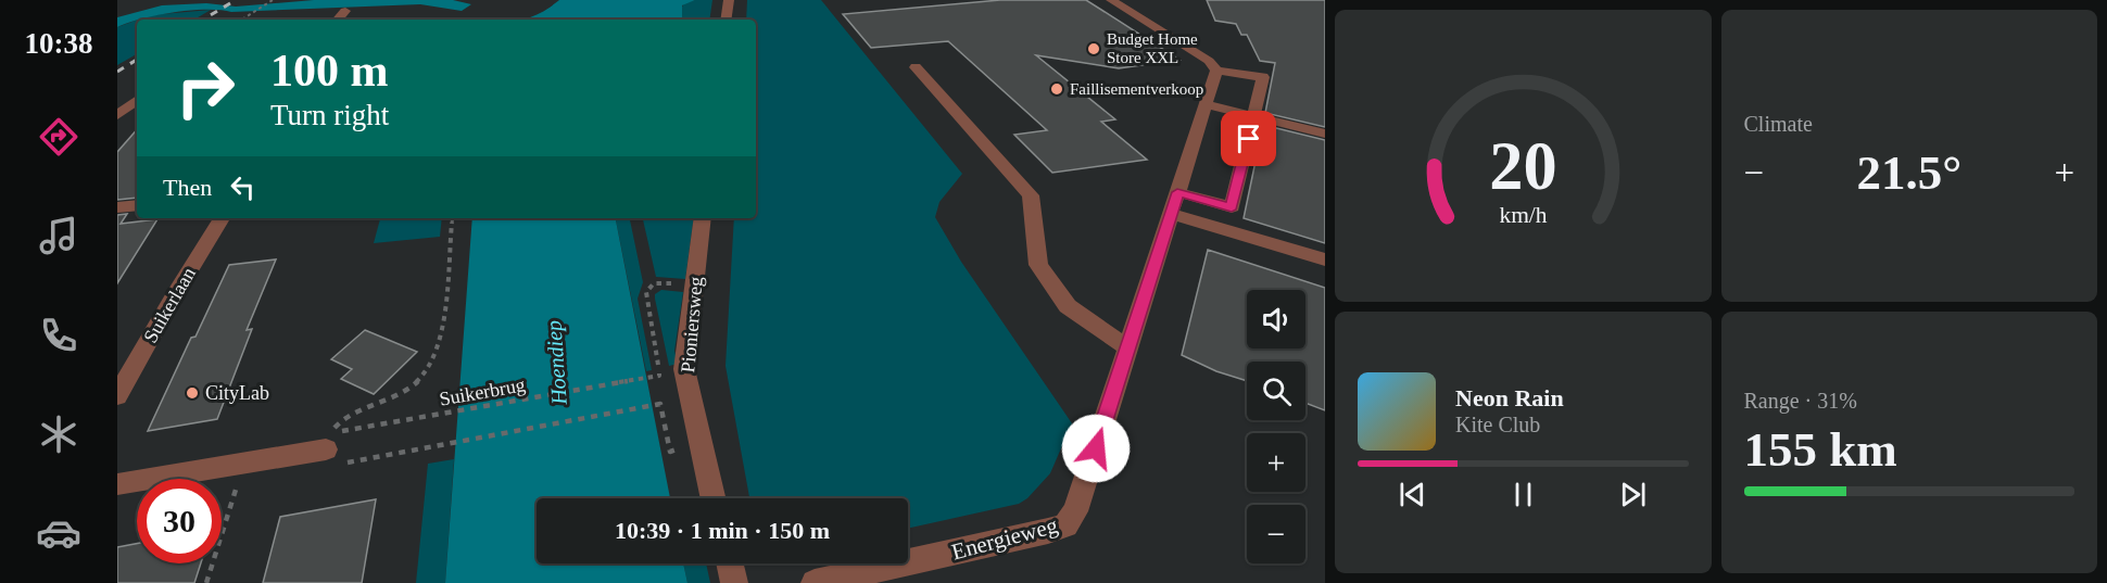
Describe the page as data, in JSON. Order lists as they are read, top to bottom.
{
  "streets": {
    "street": ["Suikerlaan", "Pioniersweg", "Energieweg"],
    "path": ["Suikerbrug"]
  },
  "crossings": [
    ["Pioniersweg", "Suikerbrug"]
  ],
  "water": ["Hoendiep"],
  "places": ["Budget Home Store XXL", "Faillisementverkoop", "CityLab"],
  "page": {
    "tabs": "10:38",
    "tile": [
      "Climate",
      ["Range · 31%", "155 km"]
    ],
    "turn": ["100 m", "Turn right"],
    "heat": ["−", "21.5°", "+"],
    "then": "Then",
    "map_buttons": ["+", "−"],
    "song": ["Neon Rain", "Kite Club"],
    "limit": "30",
    "trip": "10:39 · 1 min · 150 m",
    "gauge": ["20", "km/h"]
  }
}
